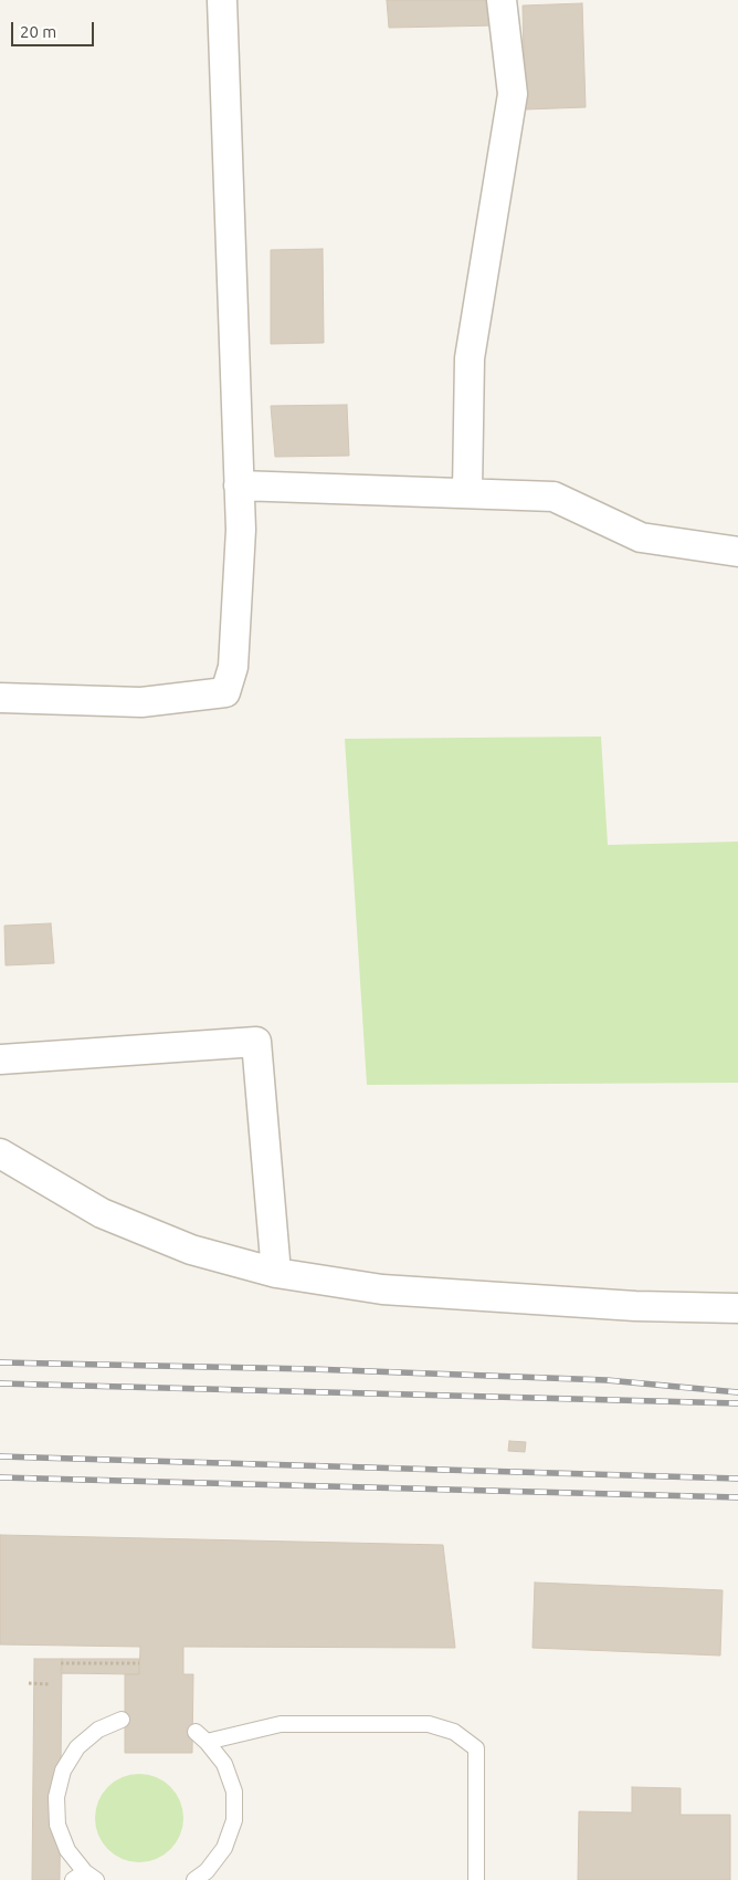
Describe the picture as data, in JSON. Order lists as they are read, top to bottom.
{
  "scale_bar": "20 m"
}
